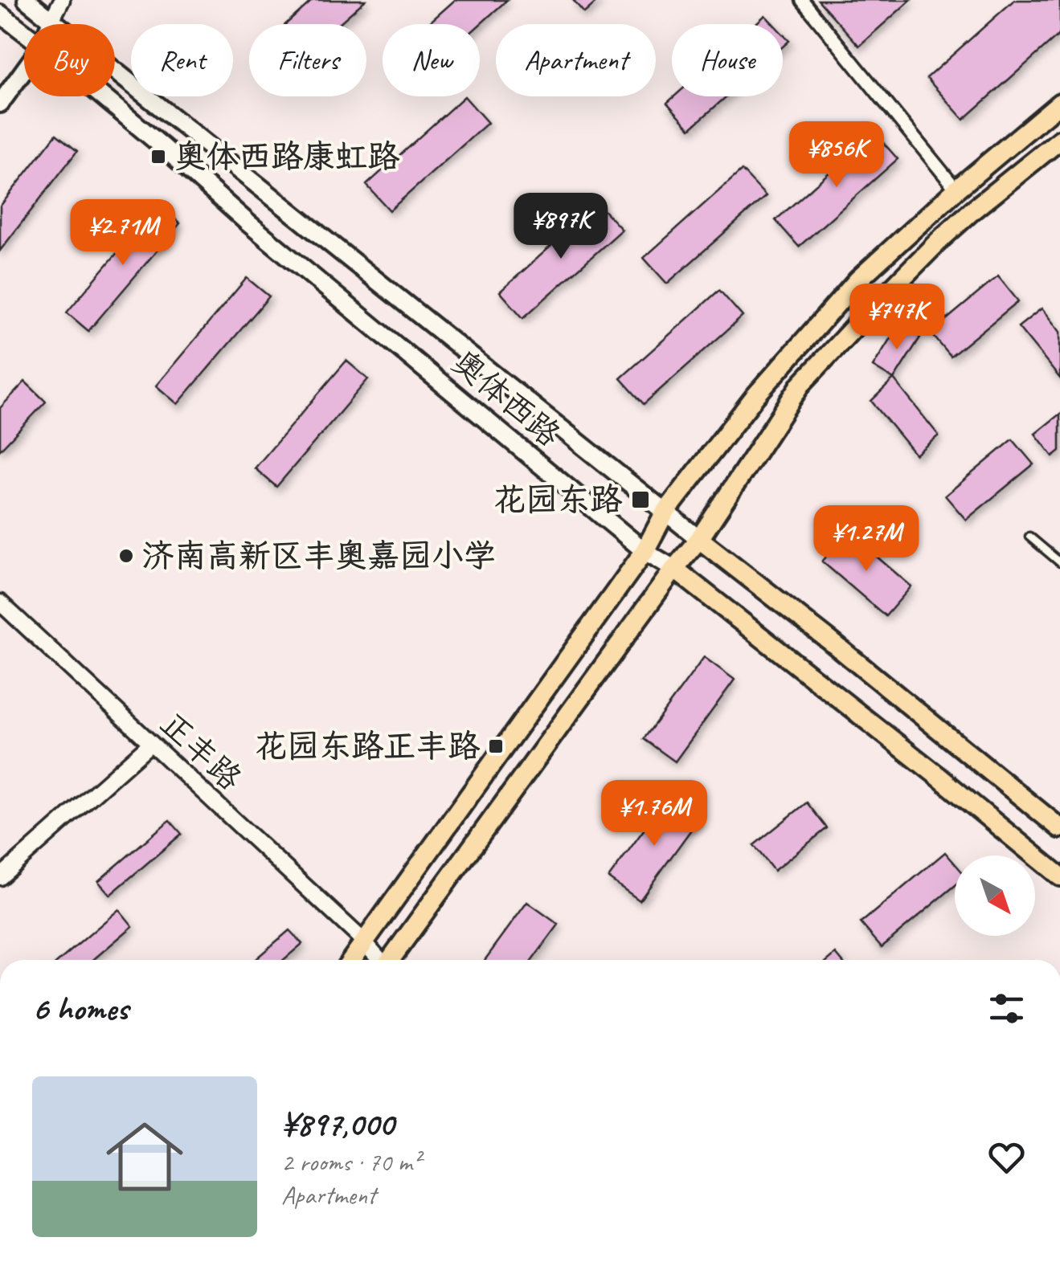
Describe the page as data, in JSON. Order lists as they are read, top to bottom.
{
  "streets": {
    "main road": ["奥体西路"],
    "street": ["正丰路"]
  },
  "places": {
    "transit": ["奥体西路康虹路", "花园东路", "花园东路正丰路"],
    "other": ["济南高新区丰奥嘉园小学"]
  },
  "north": "bottom right",
  "page": {
    "chip": [
      "Buy",
      "Rent",
      "Filters",
      "New",
      "Apartment",
      "House"
    ],
    "price": [
      "¥856K",
      "¥897K",
      "¥2.71M",
      "¥747K",
      "¥1.27M",
      "¥1.76M"
    ],
    "heading": "6 homes",
    "list": [
      {
        "name": "¥897,000",
        "note": "2 rooms · 70 m² · Apartment"
      }
    ]
  }
}
